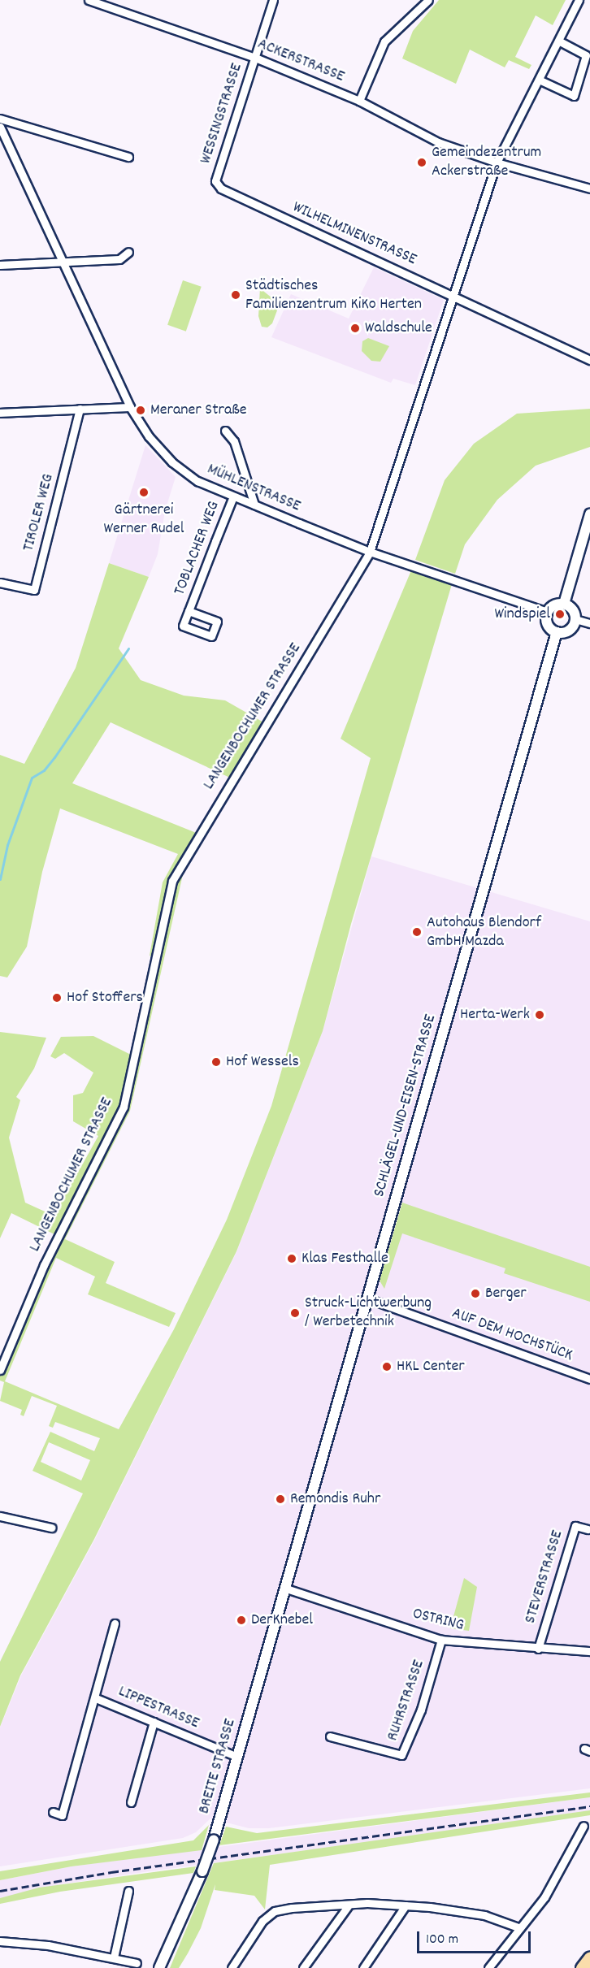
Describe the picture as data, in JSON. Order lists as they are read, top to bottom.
{
  "streets": {
    "street": [
      "ACKERSTRASSE",
      "WESSINGSTRASSE",
      "WILHELMINENSTRASSE",
      "MÜHLENSTRASSE",
      "TIROLER WEG",
      "TOBLACHER WEG",
      "LANGENBOCHUMER STRASSE",
      "SCHLÄGEL-UND-EISEN-STRASSE",
      "AUF DEM HOCHSTÜCK",
      "STEVERSTRASSE",
      "OSTRING",
      "RUHRSTRASSE",
      "LIPPESTRASSE",
      "BREITE STRASSE"
    ]
  },
  "crossings": [
    ["ACKERSTRASSE", "WESSINGSTRASSE"],
    ["ACKERSTRASSE", "LANGENBOCHUMER STRASSE"],
    ["WESSINGSTRASSE", "WILHELMINENSTRASSE"],
    ["WILHELMINENSTRASSE", "LANGENBOCHUMER STRASSE"],
    ["MÜHLENSTRASSE", "TOBLACHER WEG"],
    ["MÜHLENSTRASSE", "LANGENBOCHUMER STRASSE"],
    ["MÜHLENSTRASSE", "SCHLÄGEL-UND-EISEN-STRASSE"],
    ["SCHLÄGEL-UND-EISEN-STRASSE", "AUF DEM HOCHSTÜCK"],
    ["SCHLÄGEL-UND-EISEN-STRASSE", "OSTRING"],
    ["SCHLÄGEL-UND-EISEN-STRASSE", "BREITE STRASSE"],
    ["STEVERSTRASSE", "OSTRING"],
    ["OSTRING", "RUHRSTRASSE"],
    ["OSTRING", "BREITE STRASSE"],
    ["LIPPESTRASSE", "BREITE STRASSE"]
  ],
  "places": [
    "Gemeindezentrum Ackerstraße",
    "Städtisches Familienzentrum KiKo Herten",
    "Waldschule",
    "Meraner Straße",
    "Gärtnerei Werner Rudel",
    "Windspiel",
    "Autohaus Blendorf GmbH Mazda",
    "Hof Stoffers",
    "Herta-Werk",
    "Hof Wessels",
    "Klas Festhalle",
    "Berger",
    "Struck-Lichtwerbung / Werbetechnik",
    "HKL Center",
    "Remondis Ruhr",
    "DerKnebel"
  ],
  "scale_bar": "100 m"
}
